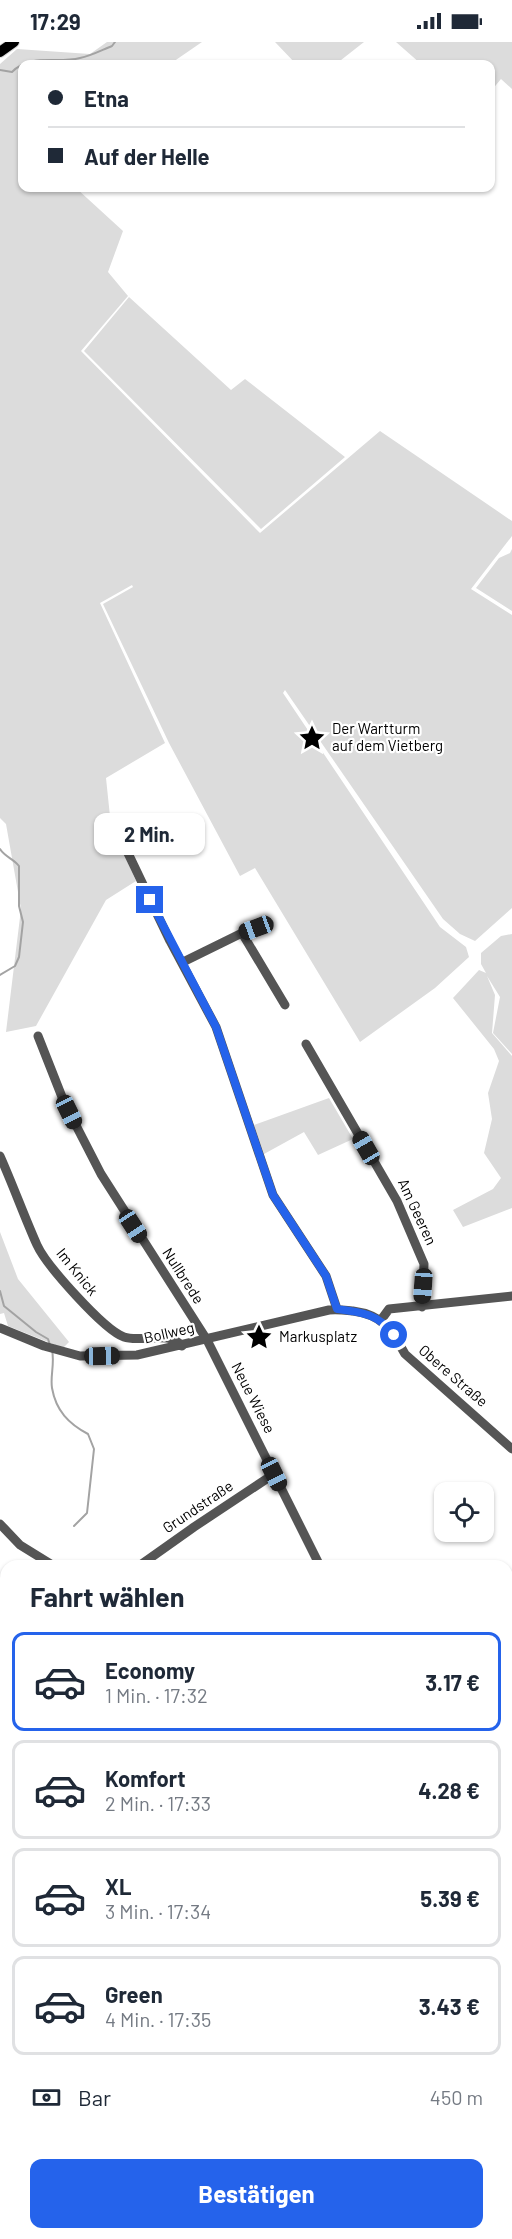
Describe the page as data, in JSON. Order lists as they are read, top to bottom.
{
  "streets": {
    "street": [
      "Am Geeren",
      "Im Knick",
      "Nullbrede",
      "Bollweg",
      "Obere Straße",
      "Neue Wiese",
      "Grundstraße"
    ]
  },
  "crossings": [
    ["Im Knick", "Bollweg"],
    ["Nullbrede", "Bollweg"],
    ["Nullbrede", "Neue Wiese"],
    ["Bollweg", "Neue Wiese"],
    ["Neue Wiese", "Grundstraße"]
  ],
  "places": {
    "place": ["Der Wartturm auf dem Vietberg", "Markusplatz"]
  },
  "page": {
    "status": "17:29",
    "banner": ["Etna", "Auf der Helle"],
    "bubble": "2 Min.",
    "heading": "Fahrt wählen",
    "list": [
      {
        "name": "Economy",
        "note": "1 Min. · 17:32",
        "value": "3.17 €"
      },
      {
        "name": "Komfort",
        "note": "2 Min. · 17:33",
        "value": "4.28 €"
      },
      {
        "name": "XL",
        "note": "3 Min. · 17:34",
        "value": "5.39 €"
      },
      {
        "name": "Green",
        "note": "4 Min. · 17:35",
        "value": "3.43 €"
      }
    ],
    "pay": ["Bar", "450 m"],
    "buttons": "Bestätigen"
  }
}
